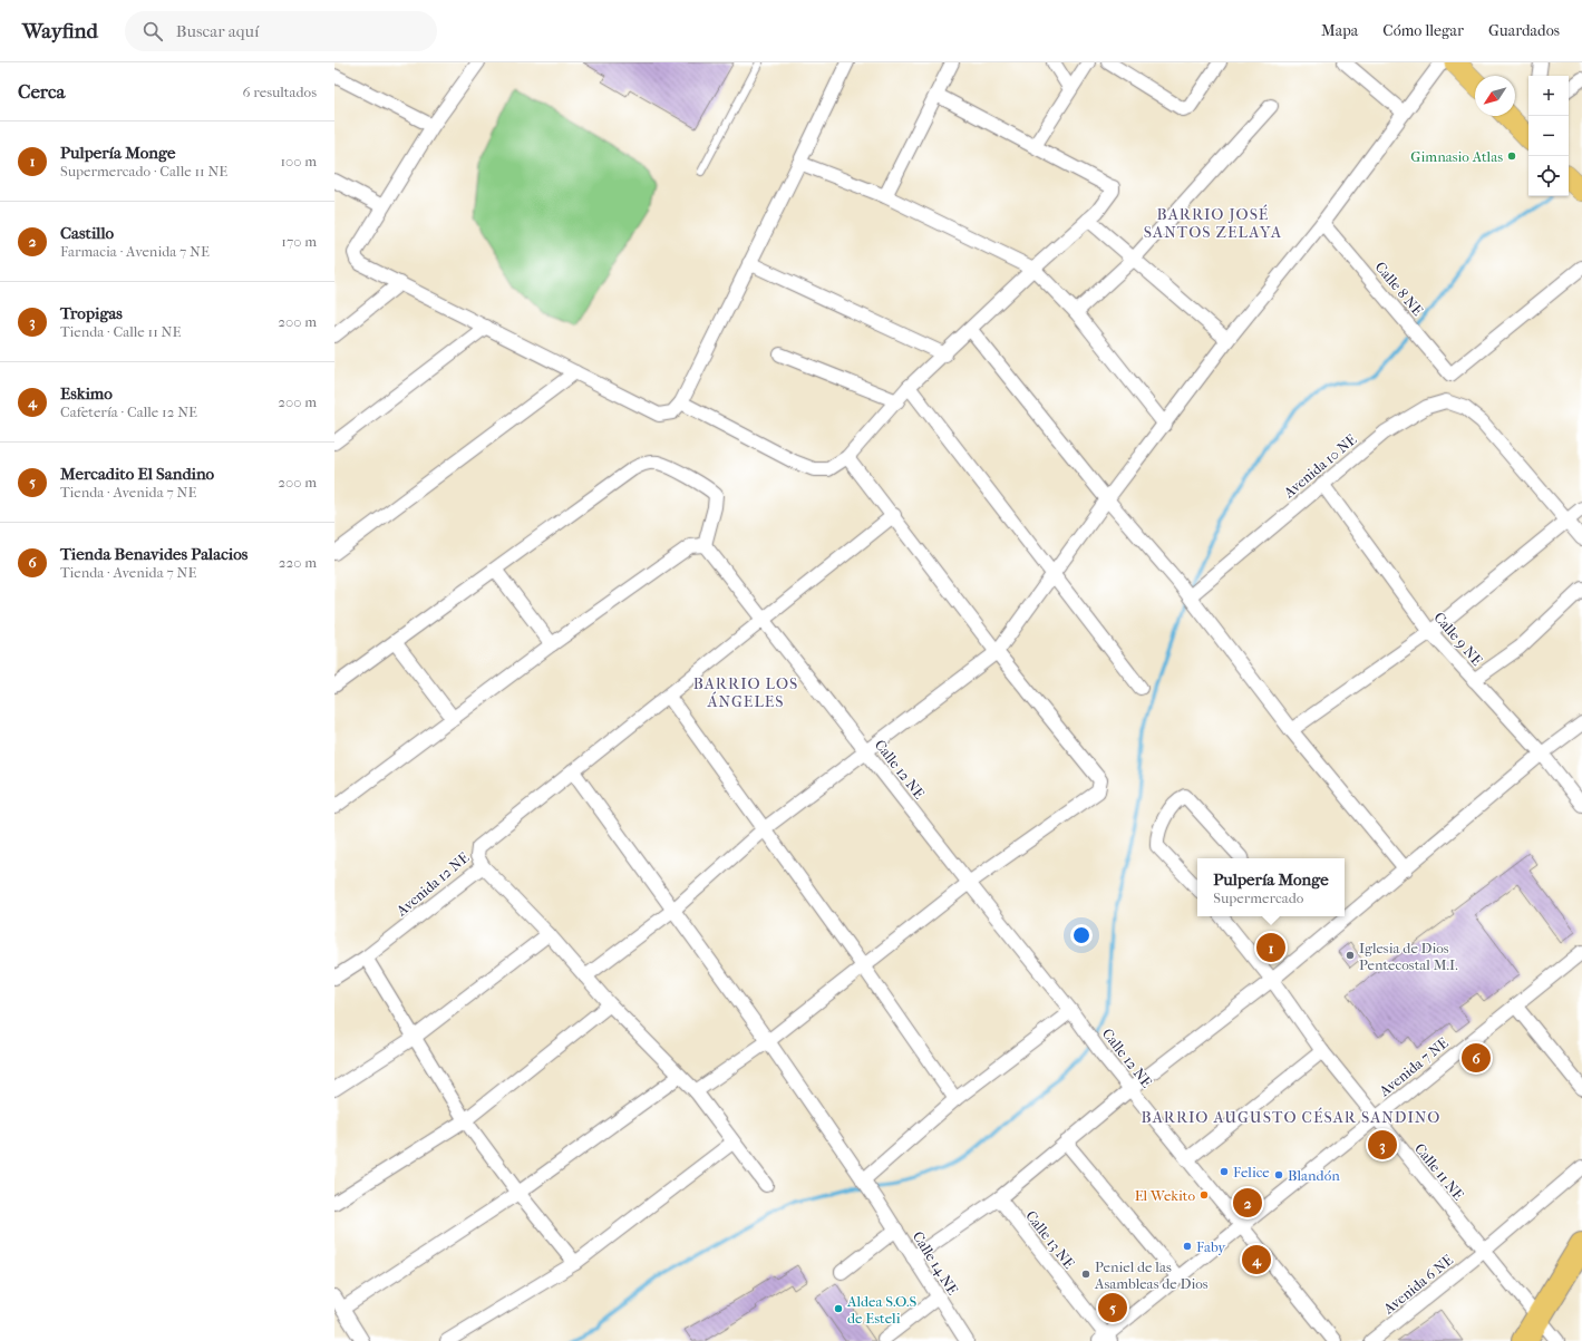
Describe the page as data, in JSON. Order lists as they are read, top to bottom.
{
  "streets": {
    "street": [
      "Calle 8 NE",
      "Avenida 10 NE",
      "Calle 9 NE",
      "Calle 12 NE",
      "Avenida 12 NE",
      "Avenida 7 NE",
      "Calle 11 NE",
      "Calle 13 NE",
      "Calle 14 NE",
      "Avenida 6 NE"
    ]
  },
  "crossings": [
    ["Avenida 10 NE", "Calle 9 NE"],
    ["Calle 12 NE", "Avenida 7 NE"],
    ["Avenida 12 NE", "Calle 14 NE"],
    ["Avenida 7 NE", "Calle 11 NE"],
    ["Avenida 7 NE", "Calle 13 NE"],
    ["Calle 11 NE", "Avenida 6 NE"]
  ],
  "districts": ["BARRIO JOSÉ SANTOS ZELAYA", "BARRIO LOS ÁNGELES", "BARRIO AUGUSTO CÉSAR SANDINO"],
  "places": [
    "Gimnasio Atlas",
    "Iglesia de Dios Pentecostal M.I.",
    "Felice",
    "Blandón",
    "El Wekito",
    "Faby",
    "Peniel de las Asambleas de Dios",
    "Aldea S.O.S de Esteli"
  ],
  "north": "bottom left",
  "page": {
    "header": "Wayfind",
    "search": "Buscar aquí",
    "nav": ["Mapa", "Cómo llegar", "Guardados"],
    "heading": ["Cerca", "6 resultados"],
    "map_buttons": ["+", "−"],
    "list": [
      {
        "mark": "1",
        "name": "Pulpería Monge",
        "note": "Supermercado · Calle 11 NE",
        "value": "100 m"
      },
      {
        "mark": "2",
        "name": "Castillo",
        "note": "Farmacia · Avenida 7 NE",
        "value": "170 m"
      },
      {
        "mark": "3",
        "name": "Tropigas",
        "note": "Tienda · Calle 11 NE",
        "value": "200 m"
      },
      {
        "mark": "4",
        "name": "Eskimo",
        "note": "Cafetería · Calle 12 NE",
        "value": "200 m"
      },
      {
        "mark": "5",
        "name": "Mercadito El Sandino",
        "note": "Tienda · Avenida 7 NE",
        "value": "200 m"
      },
      {
        "mark": "6",
        "name": "Tienda Benavides Palacios",
        "note": "Tienda · Avenida 7 NE",
        "value": "220 m"
      }
    ],
    "popup": ["Pulpería Monge", "Supermercado"],
    "pins": [
      "1",
      "6",
      "3",
      "2",
      "4",
      "5"
    ]
  }
}
